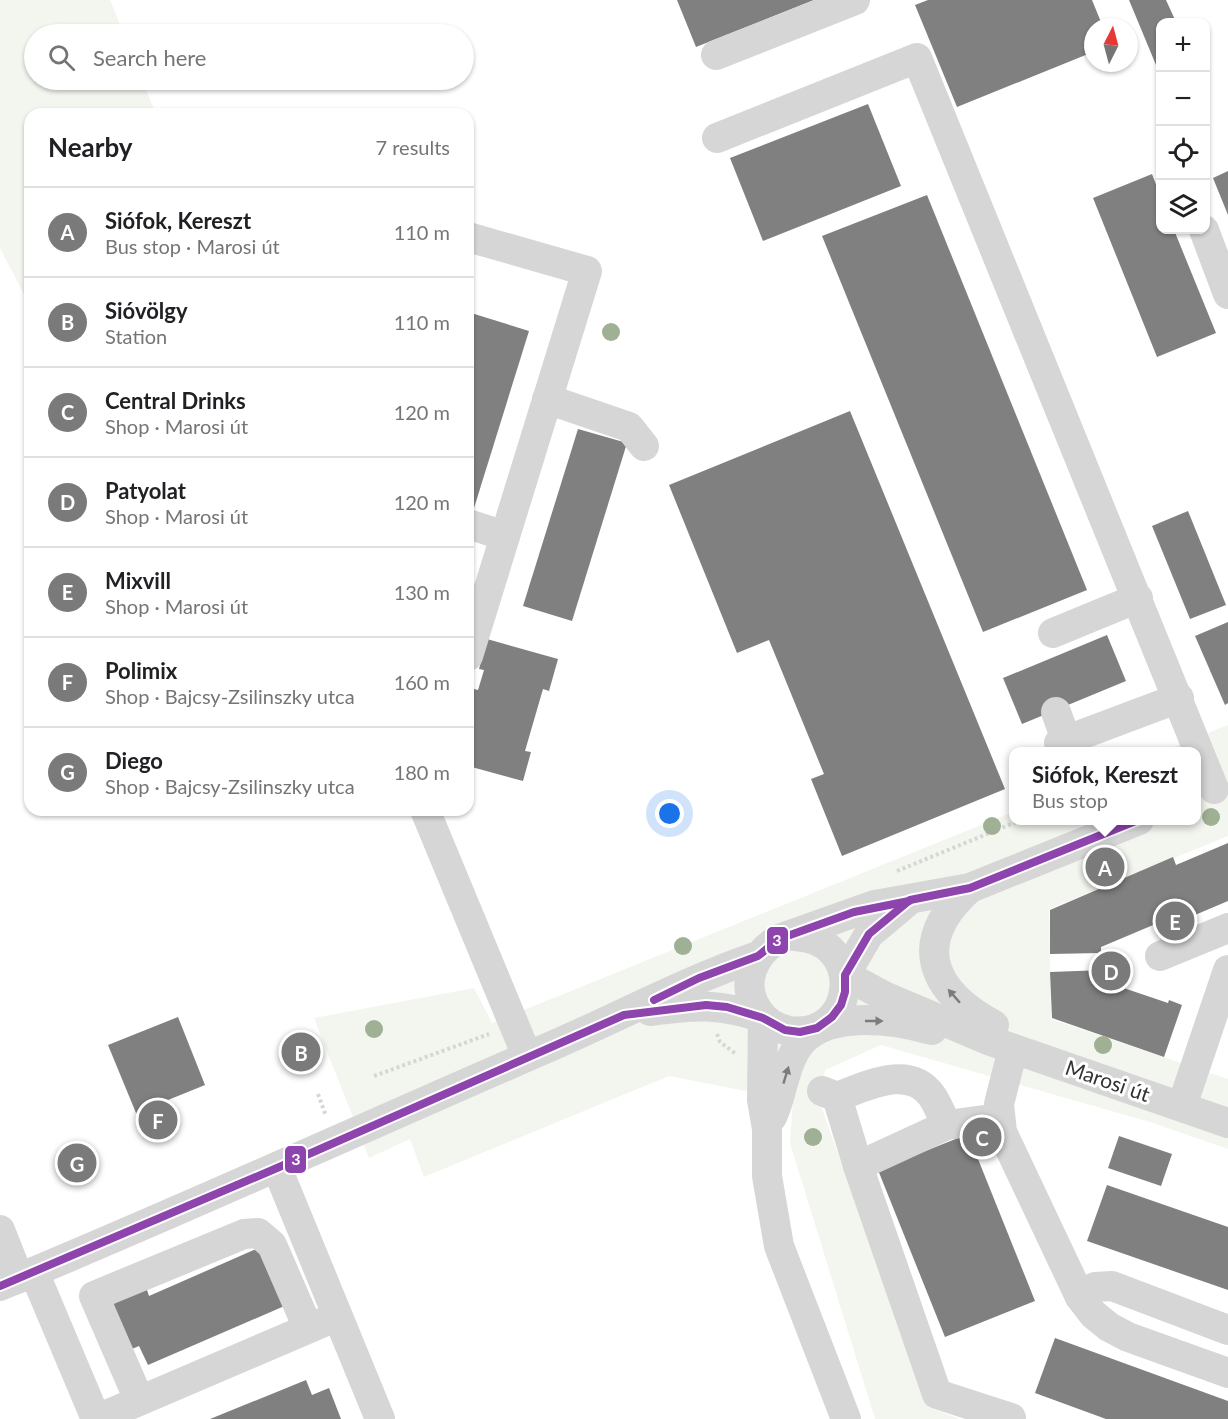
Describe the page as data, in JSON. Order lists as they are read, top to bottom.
{
  "streets": {
    "street": ["Marosi út"]
  },
  "lines": ["transit line 3"],
  "north": "top",
  "page": {
    "map_buttons": ["+", "−"],
    "search": "Search here",
    "heading": ["Nearby", "7 results"],
    "list": [
      {
        "mark": "A",
        "name": "Siófok, Kereszt",
        "note": "Bus stop · Marosi út",
        "value": "110 m"
      },
      {
        "mark": "B",
        "name": "Sióvölgy",
        "note": "Station",
        "value": "110 m"
      },
      {
        "mark": "C",
        "name": "Central Drinks",
        "note": "Shop · Marosi út",
        "value": "120 m"
      },
      {
        "mark": "D",
        "name": "Patyolat",
        "note": "Shop · Marosi út",
        "value": "120 m"
      },
      {
        "mark": "E",
        "name": "Mixvill",
        "note": "Shop · Marosi út",
        "value": "130 m"
      },
      {
        "mark": "F",
        "name": "Polimix",
        "note": "Shop · Bajcsy-Zsilinszky utca",
        "value": "160 m"
      },
      {
        "mark": "G",
        "name": "Diego",
        "note": "Shop · Bajcsy-Zsilinszky utca",
        "value": "180 m"
      }
    ],
    "popup": ["Siófok, Kereszt", "Bus stop"],
    "pins": [
      "A",
      "E",
      "D",
      "B",
      "F",
      "C",
      "G"
    ]
  }
}
